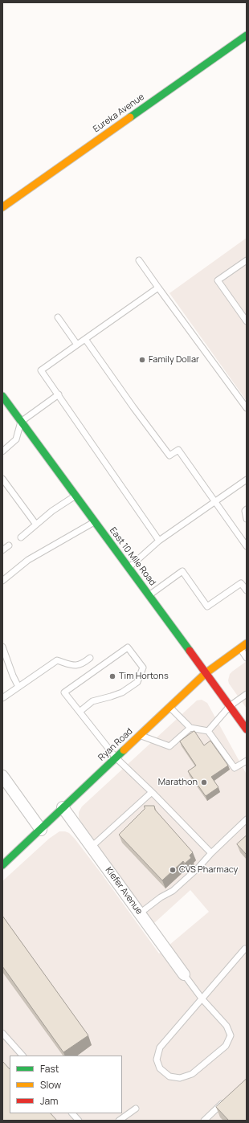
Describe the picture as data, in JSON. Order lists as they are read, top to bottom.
{
  "streets": {
    "main road": ["Eureka Avenue", "East 10 Mile Road", "Ryan Road"],
    "street": ["Kiefer Avenue"]
  },
  "crossings": [
    ["East 10 Mile Road", "Ryan Road"],
    ["Ryan Road", "Kiefer Avenue"]
  ],
  "places": [
    "Family Dollar",
    "Tim Hortons",
    "Marathon",
    "CVS Pharmacy"
  ],
  "legend": ["Fast", "Slow", "Jam"]
}
